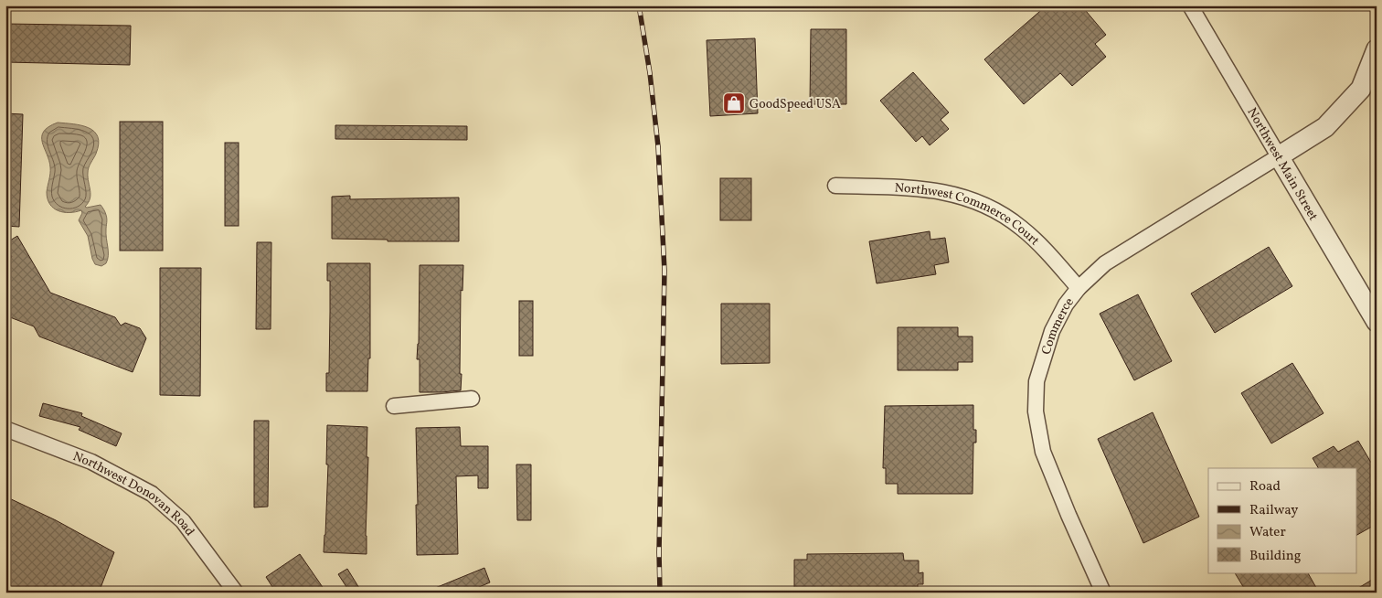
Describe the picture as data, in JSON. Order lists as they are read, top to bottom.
{
  "streets": {
    "street": [
      "Northwest Main Street",
      "Northwest Commerce Court",
      "Commerce",
      "Northwest Donovan Road"
    ]
  },
  "crossings": [
    ["Northwest Main Street", "Commerce"],
    ["Northwest Commerce Court", "Commerce"]
  ],
  "places": {
    "shop": ["GoodSpeed USA"]
  },
  "legend": [
    "Road",
    "Railway",
    "Water",
    "Building"
  ]
}
